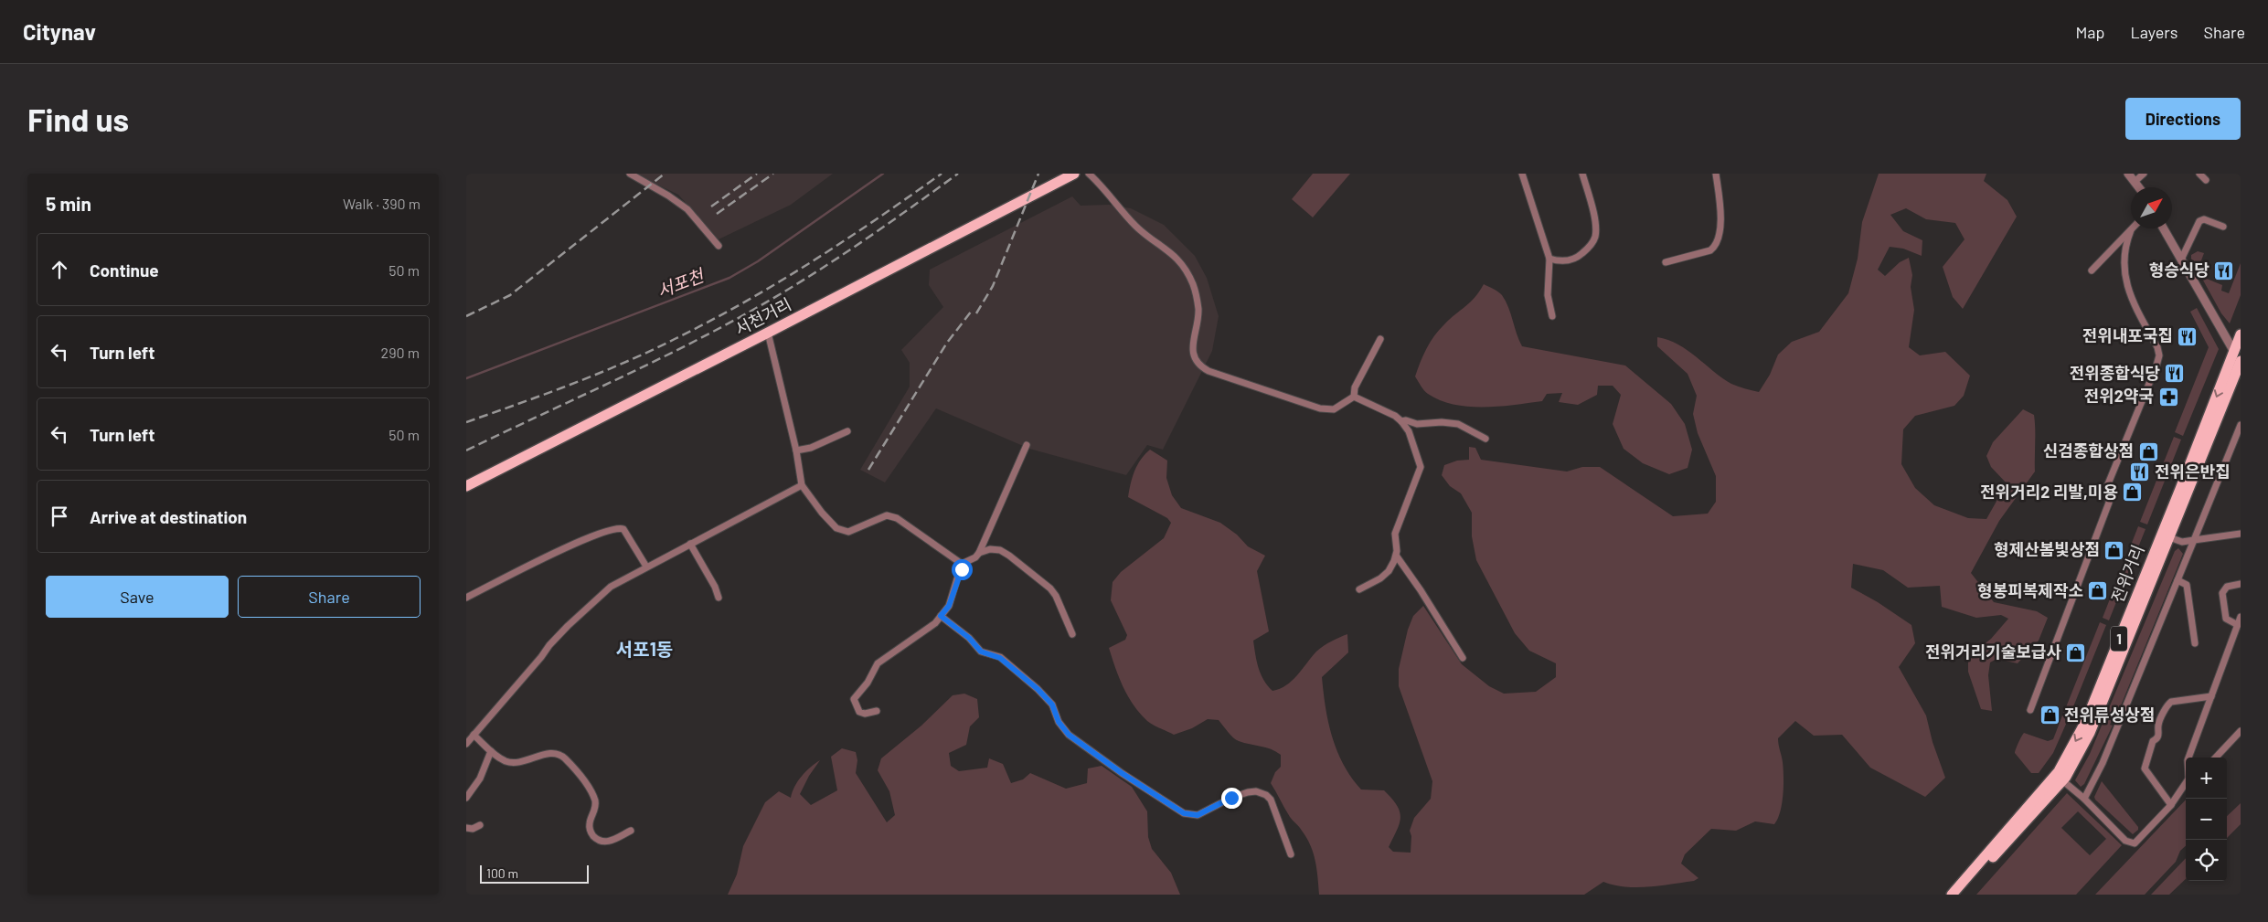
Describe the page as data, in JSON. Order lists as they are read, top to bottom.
{
  "streets": {
    "main road": ["서천거리", "전위거리", "1"]
  },
  "districts": ["서포1동"],
  "water": ["서포천"],
  "places": {
    "restaurant": [
      "형승식당",
      "전위내포국집",
      "전위종합식당",
      "전위은반집"
    ],
    "pharmacy": ["전위2약국"],
    "shop": [
      "신검종합상점",
      "전위거리2 리발,미용",
      "형제산봄빛상점",
      "형봉피복제작소",
      "전위거리기술보급사",
      "전위류성상점"
    ]
  },
  "scale_bar": "100 m",
  "north": "top right",
  "page": {
    "header": "Citynav",
    "nav": ["Map", "Layers", "Share"],
    "buttons": [
      "Directions",
      ["Save", "Share"]
    ],
    "title": "Find us",
    "heading": ["5 min", "Walk · 390 m"],
    "list": [
      ["Continue", "50 m"],
      ["Turn left", "290 m"],
      ["Turn left", "50 m"],
      "Arrive at destination"
    ],
    "map_buttons": ["+", "−"],
    "scale": "100 m"
  }
}
